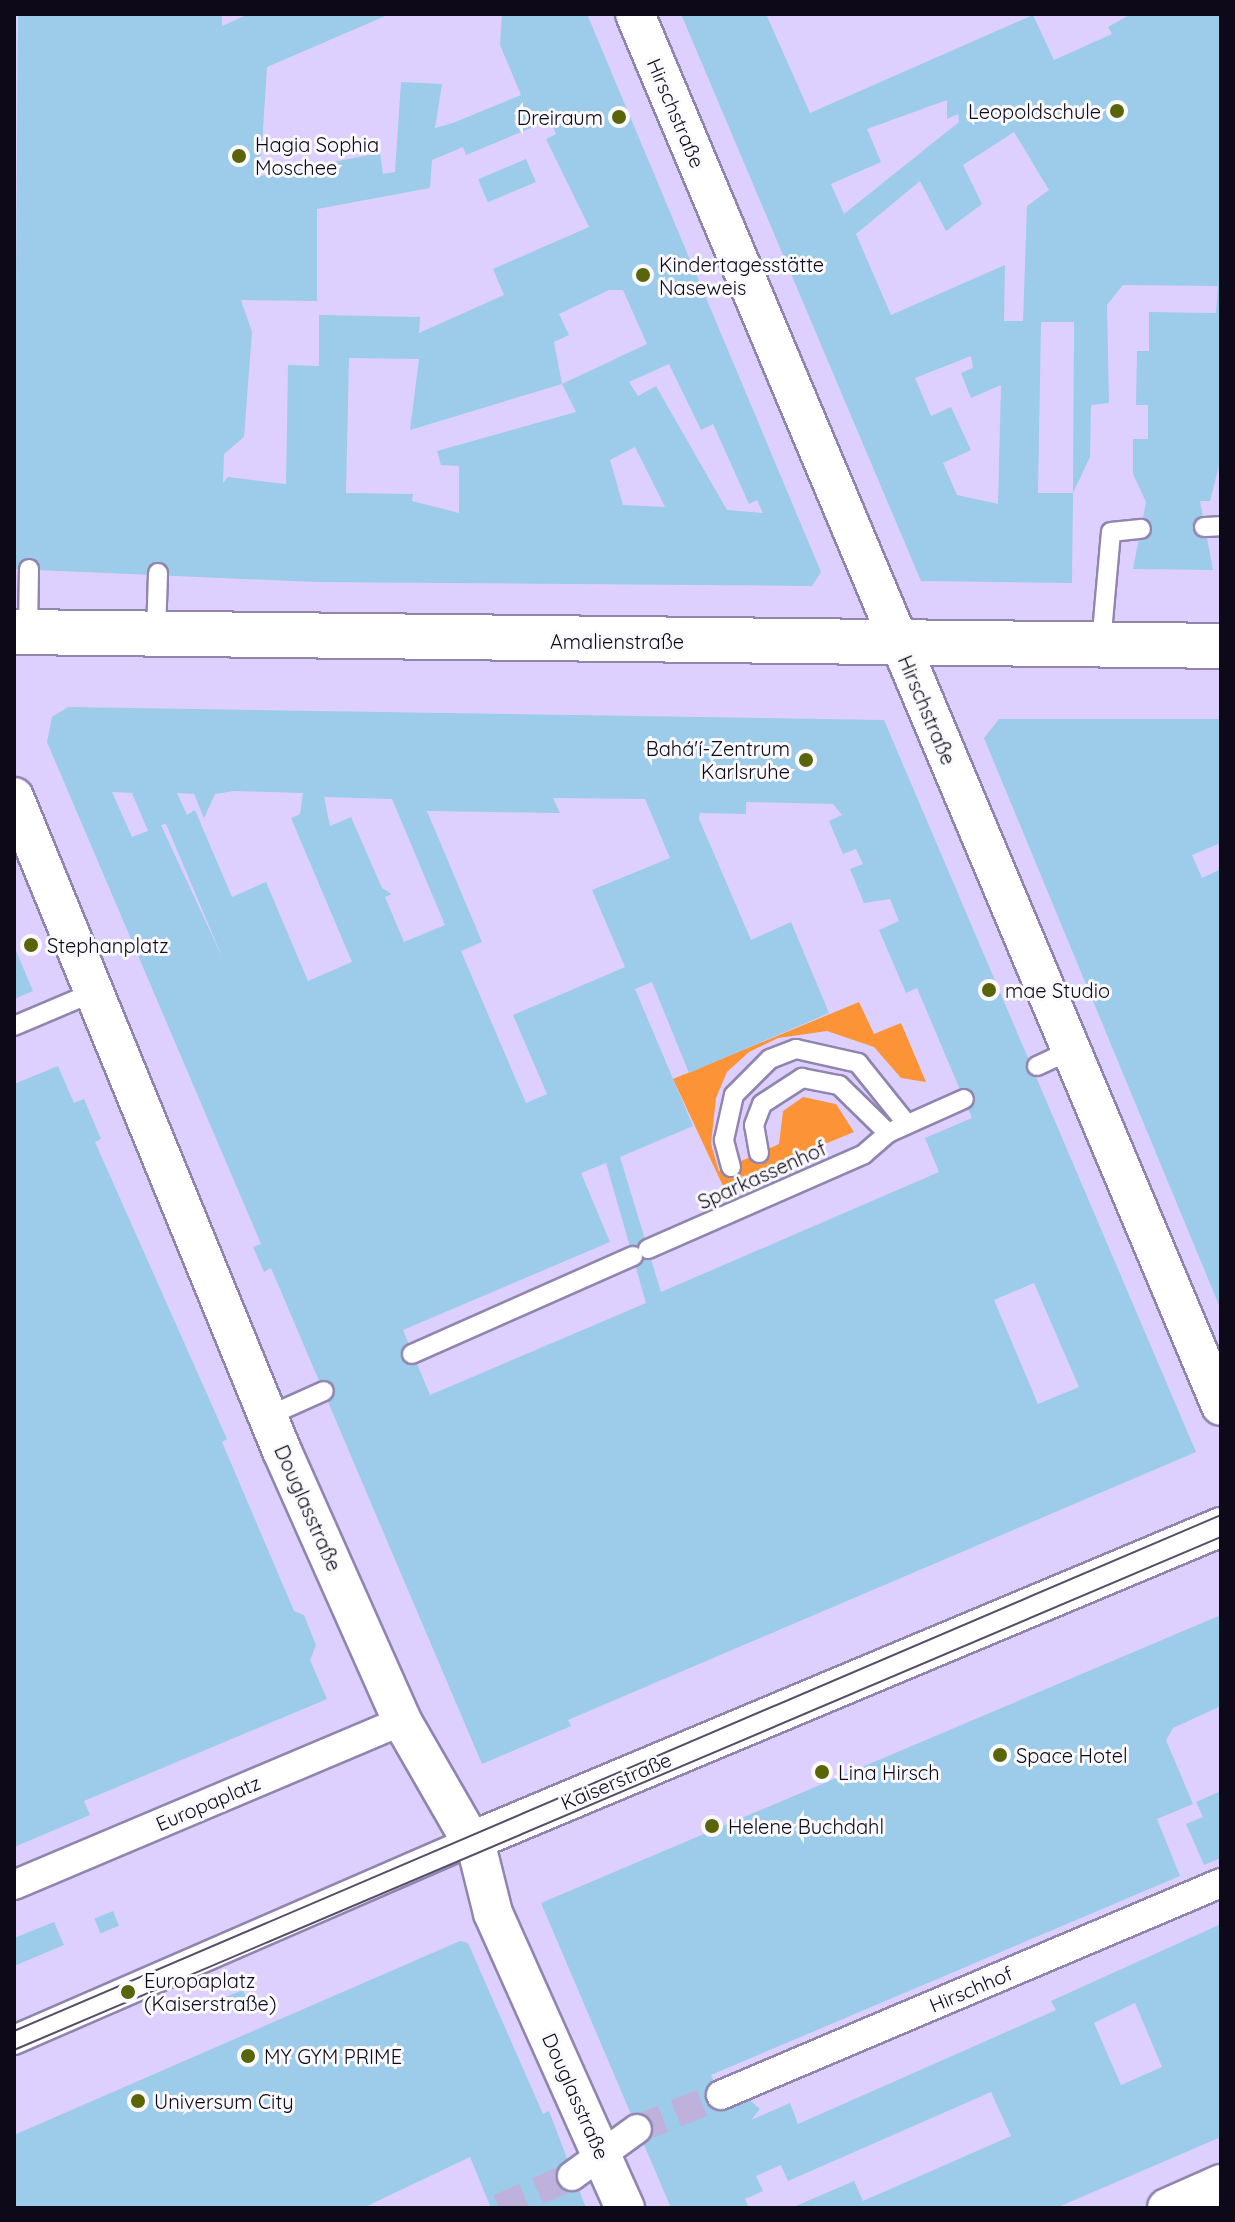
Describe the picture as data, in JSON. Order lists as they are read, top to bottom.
{
  "streets": {
    "main road": ["Amalienstraße"],
    "street": [
      "Hirschstraße",
      "Douglasstraße",
      "Kaiserstraße",
      "Europaplatz",
      "Hirschhof"
    ],
    "lane": ["Sparkassenhof"]
  },
  "crossings": [
    ["Hirschstraße", "Amalienstraße"],
    ["Douglasstraße", "Kaiserstraße"],
    ["Douglasstraße", "Europaplatz"]
  ],
  "places": [
    "Leopoldschule",
    "Dreiraum",
    "Hagia Sophia Moschee",
    "Kindertagesstätte Naseweis",
    "Bahá'í-Zentrum Karlsruhe",
    "Stephanplatz",
    "mae Studio",
    "Space Hotel",
    "Lina Hirsch",
    "Helene Buchdahl",
    "Europaplatz (Kaiserstraße)",
    "MY GYM PRIME",
    "Universum City"
  ]
}
